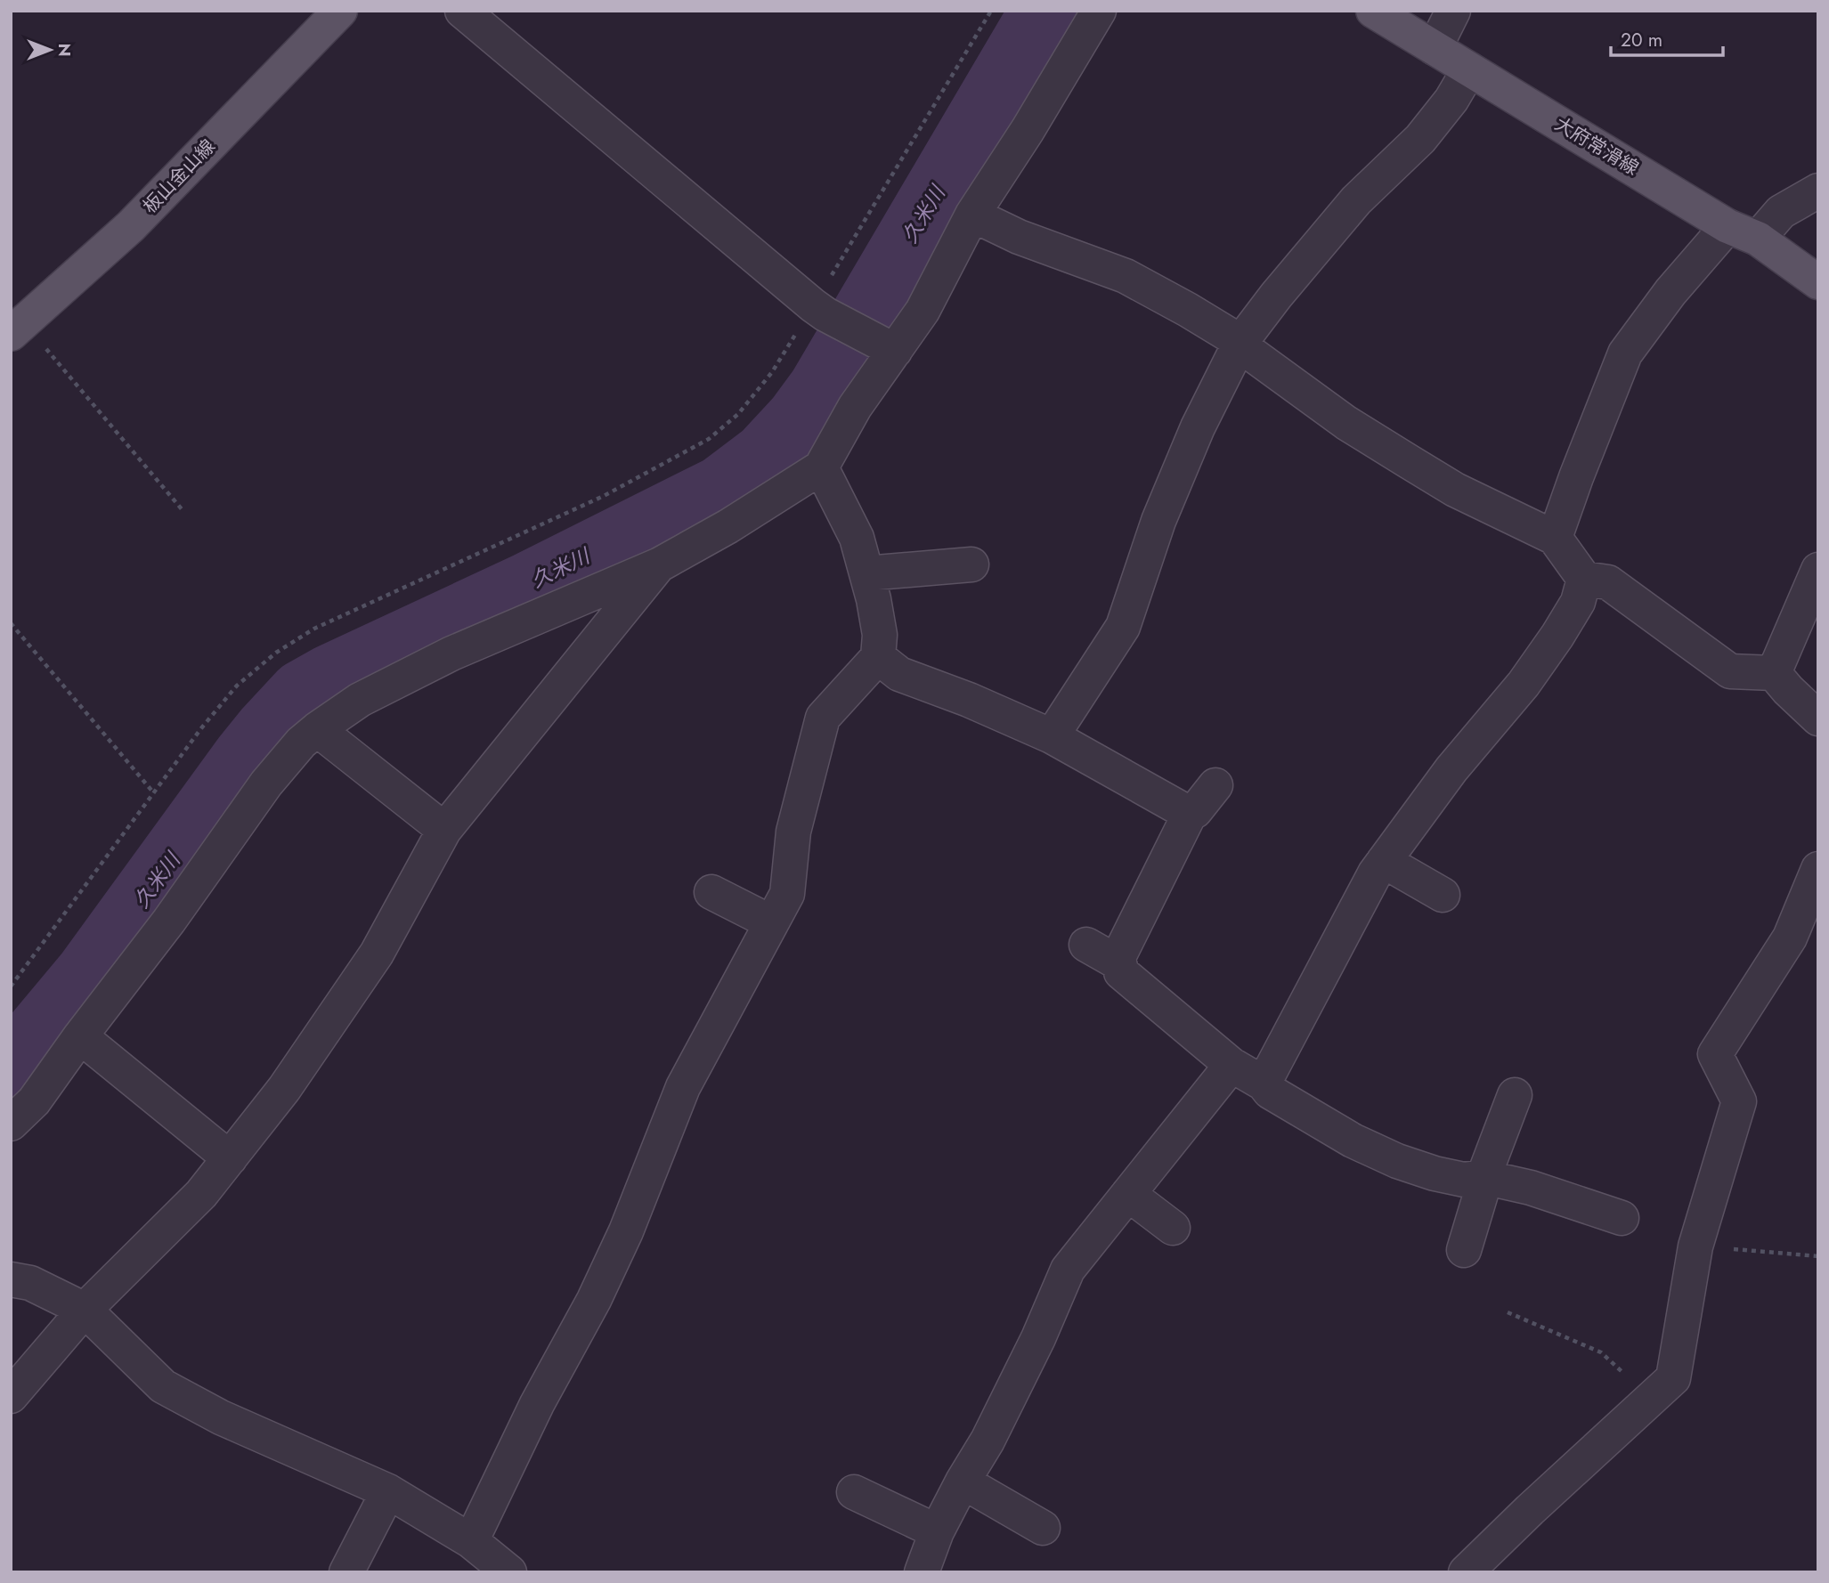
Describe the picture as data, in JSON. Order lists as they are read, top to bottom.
{
  "streets": {
    "main road": ["大府常滑線", "板山金山線"]
  },
  "water": ["久米川"],
  "scale_bar": "20 m",
  "north": "right"
}
